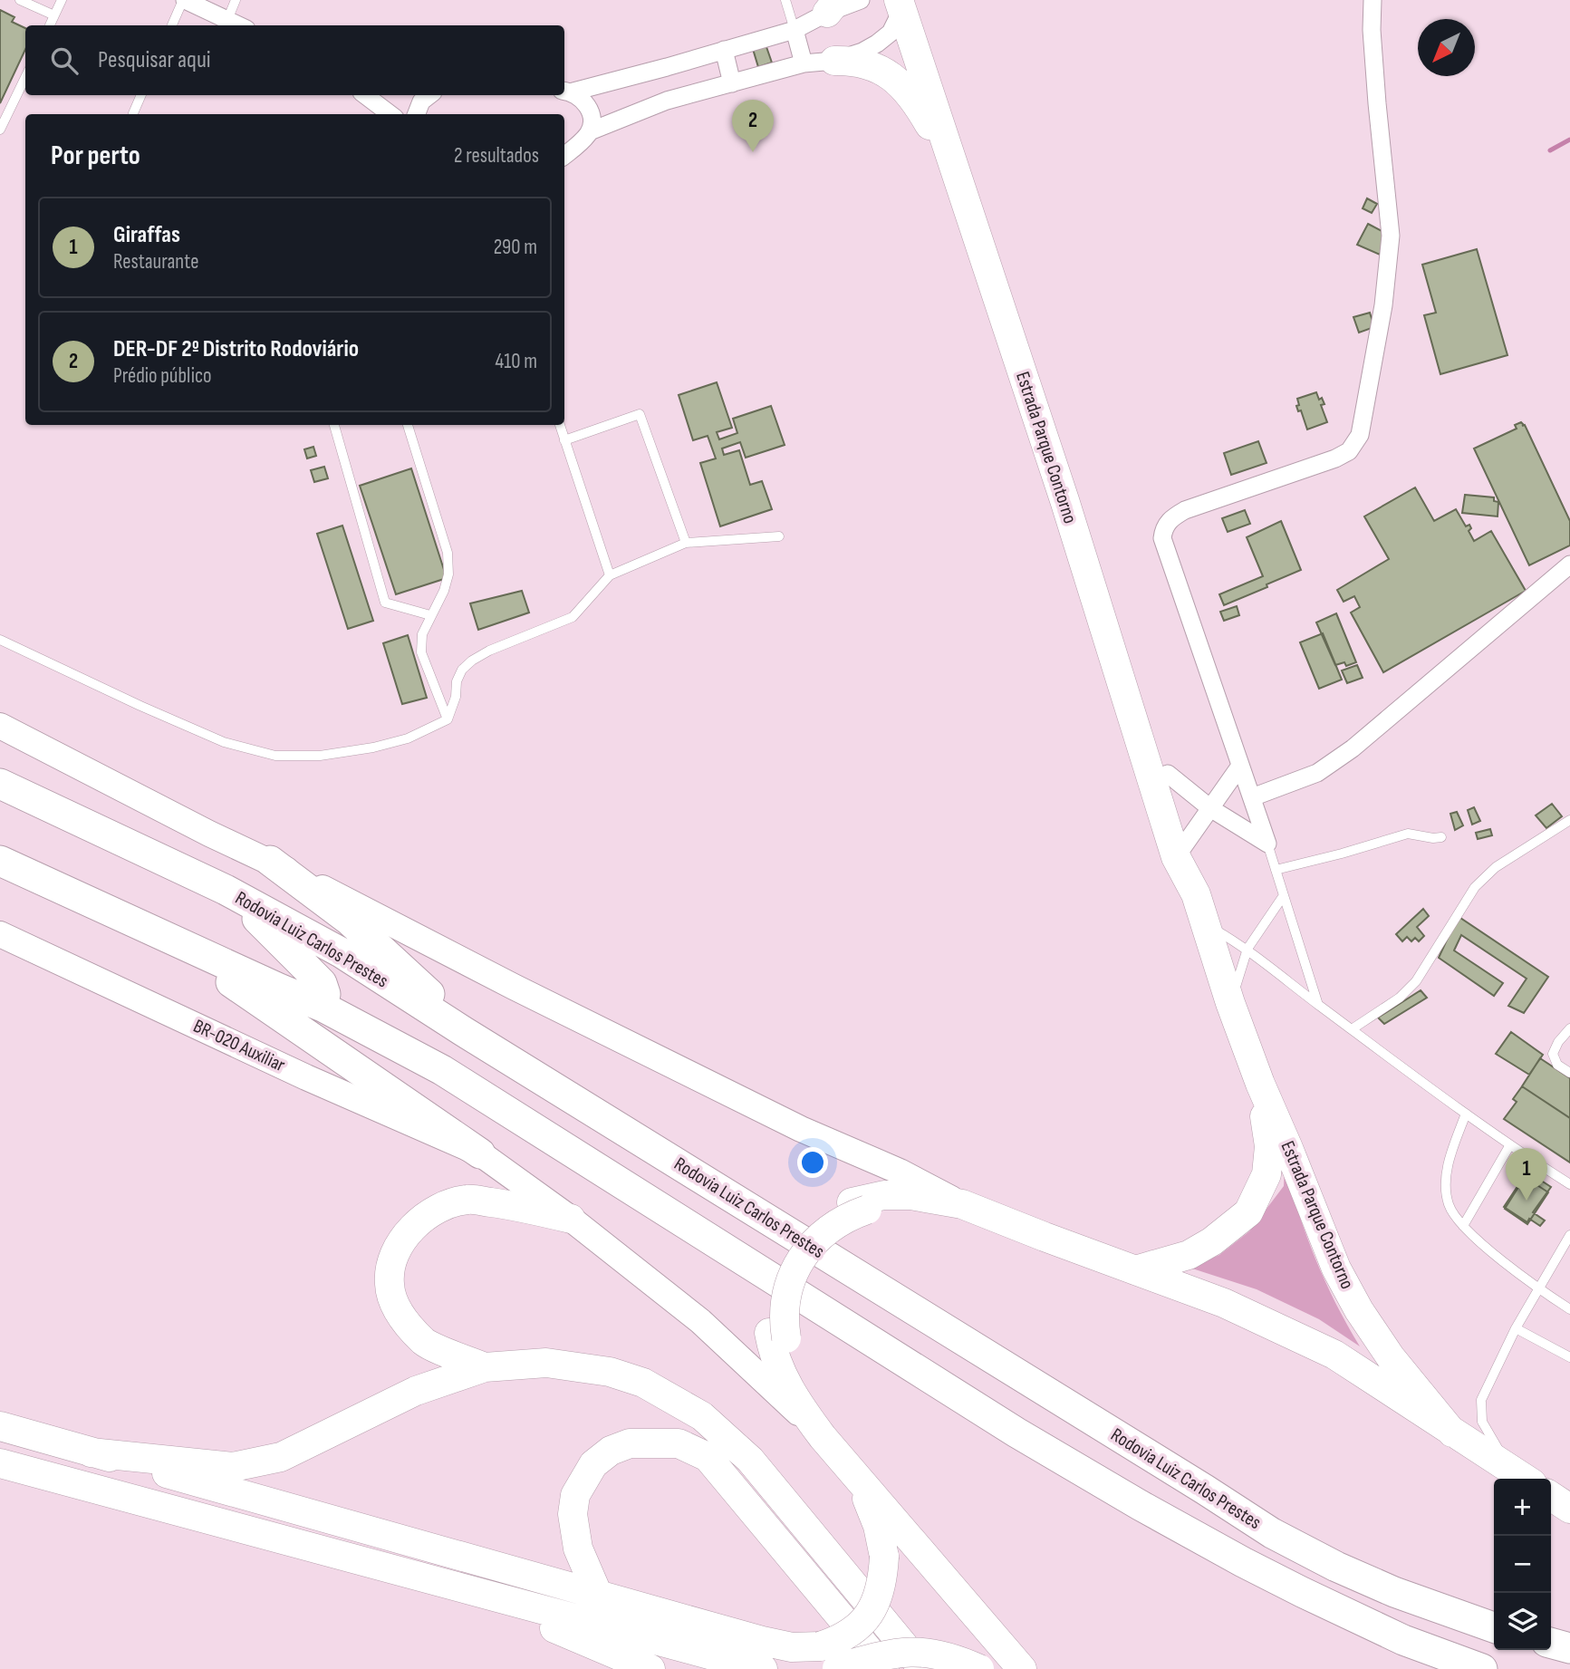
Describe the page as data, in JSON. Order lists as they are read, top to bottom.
{
  "streets": {
    "highway": ["Rodovia Luiz Carlos Prestes"],
    "main road": ["Estrada Parque Contorno", "BR-020 Auxiliar"]
  },
  "north": "bottom left",
  "page": {
    "search": "Pesquisar aqui",
    "pins": ["2", "1"],
    "heading": ["Por perto", "2 resultados"],
    "list": [
      {
        "mark": "1",
        "name": "Giraffas",
        "note": "Restaurante",
        "value": "290 m"
      },
      {
        "mark": "2",
        "name": "DER-DF 2º Distrito Rodoviário",
        "note": "Prédio público",
        "value": "410 m"
      }
    ],
    "map_buttons": ["+", "−"]
  }
}
